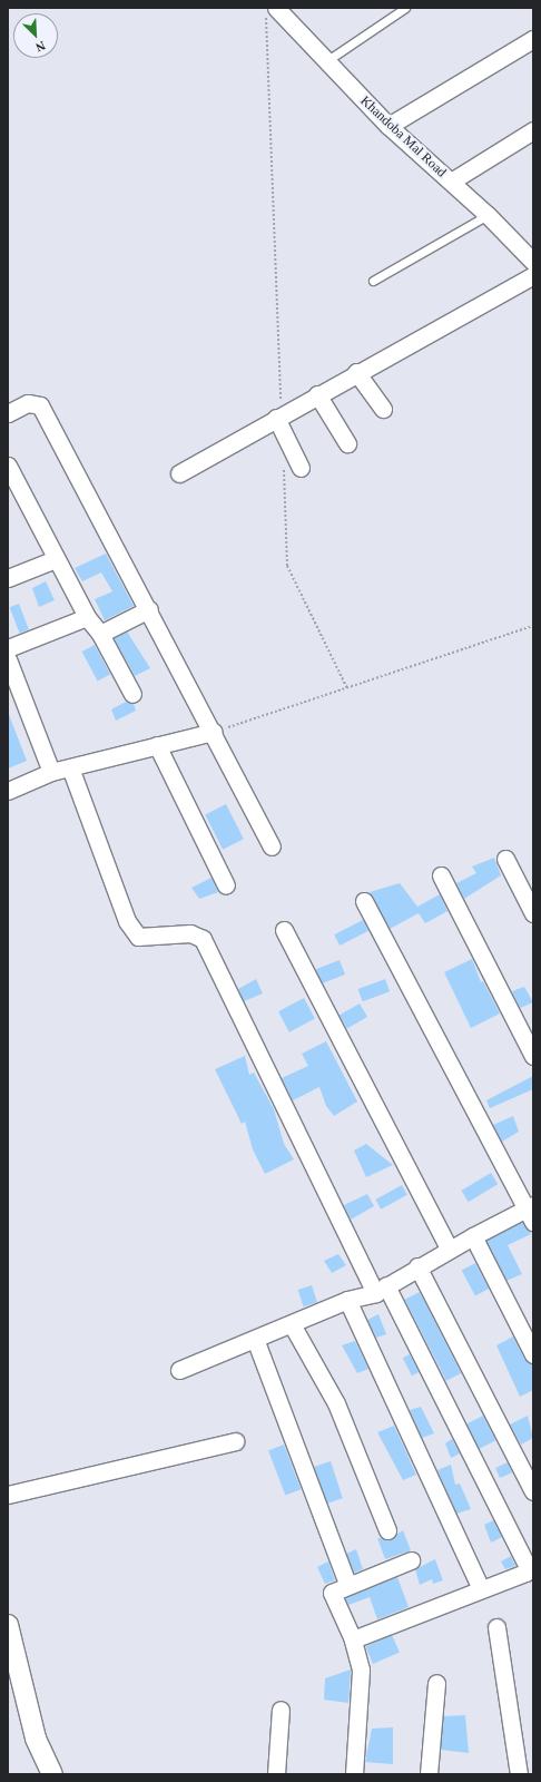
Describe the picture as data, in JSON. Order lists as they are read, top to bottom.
{
  "streets": {
    "street": ["Khandoba Mal Road"]
  },
  "north": "bottom right"
}
